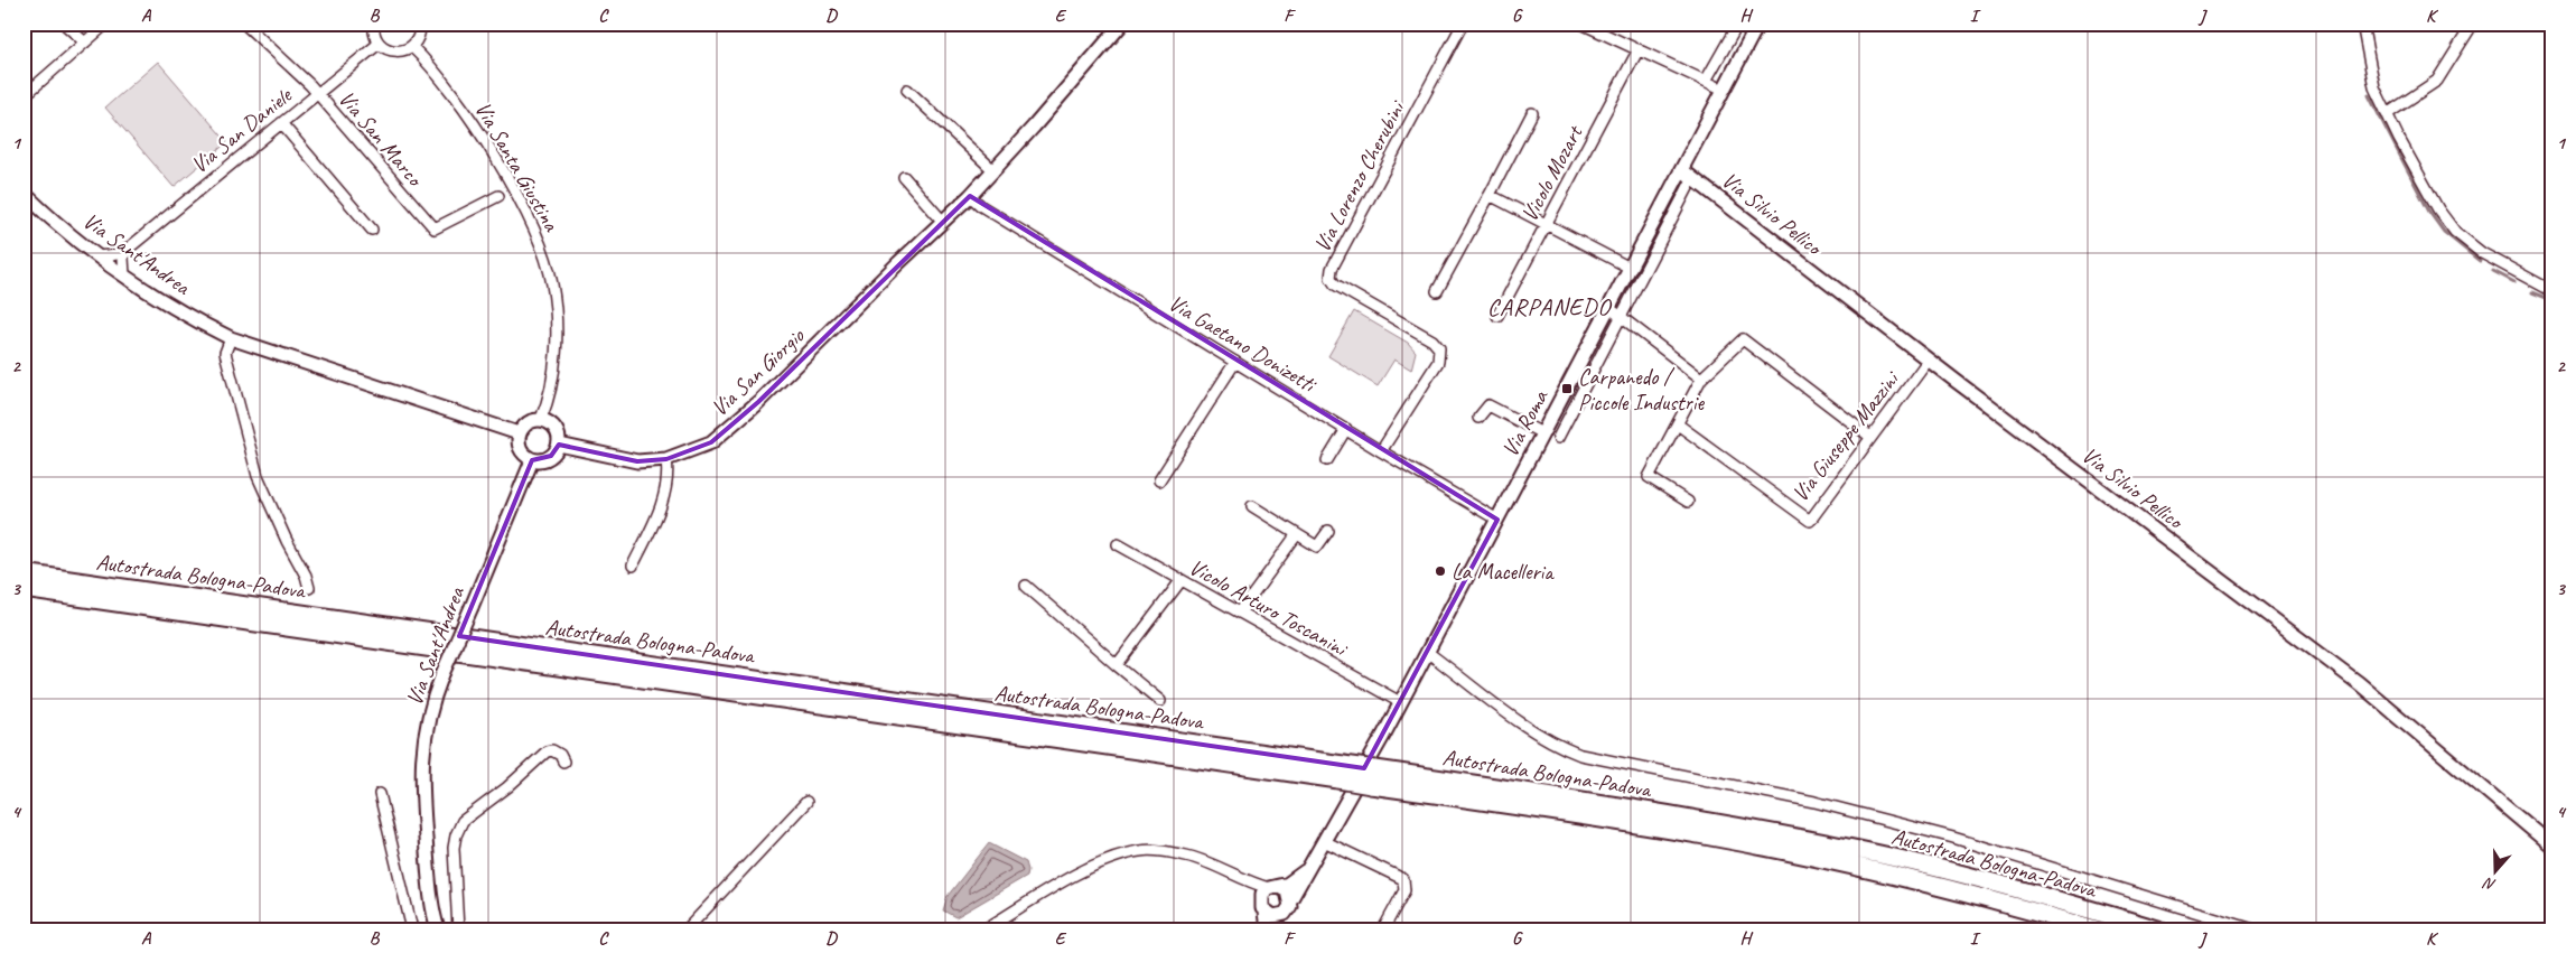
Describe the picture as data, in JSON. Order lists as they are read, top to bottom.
{
  "streets": {
    "highway": ["Autostrada Bologna-Padova"],
    "street": [
      "Via San Daniele",
      "Via San Marco",
      "Via Santa Giustina",
      "Vicolo Mozart",
      "Via Lorenzo Cherubini",
      "Via Silvio Pellico",
      "Via Sant'Andrea",
      "Via Gaetano Donizetti",
      "Via San Giorgio",
      "Via Roma",
      "Via Giuseppe Mazzini",
      "Vicolo Arturo Toscanini"
    ]
  },
  "crossings": [
    ["Via San Daniele", "Via San Marco"],
    ["Via San Daniele", "Via Sant'Andrea"],
    ["Via Santa Giustina", "Via Sant'Andrea"],
    ["Via Santa Giustina", "Via San Giorgio"],
    ["Via Lorenzo Cherubini", "Via Gaetano Donizetti"],
    ["Via Silvio Pellico", "Via Roma"],
    ["Via Silvio Pellico", "Via Giuseppe Mazzini"],
    ["Via Sant'Andrea", "Via San Giorgio"],
    ["Via Gaetano Donizetti", "Via San Giorgio"],
    ["Via Gaetano Donizetti", "Via Roma"],
    ["Via Roma", "Vicolo Arturo Toscanini"]
  ],
  "districts": ["CARPANEDO"],
  "places": {
    "transit": ["Carpanedo / Piccole Industrie"],
    "other": ["La Macelleria"]
  },
  "north": "bottom",
  "grid": {
    "columns": [
      "A",
      "B",
      "C",
      "D",
      "E",
      "F",
      "G",
      "H",
      "I",
      "J",
      "K"
    ],
    "rows": [
      "1",
      "2",
      "3",
      "4"
    ]
  }
}
